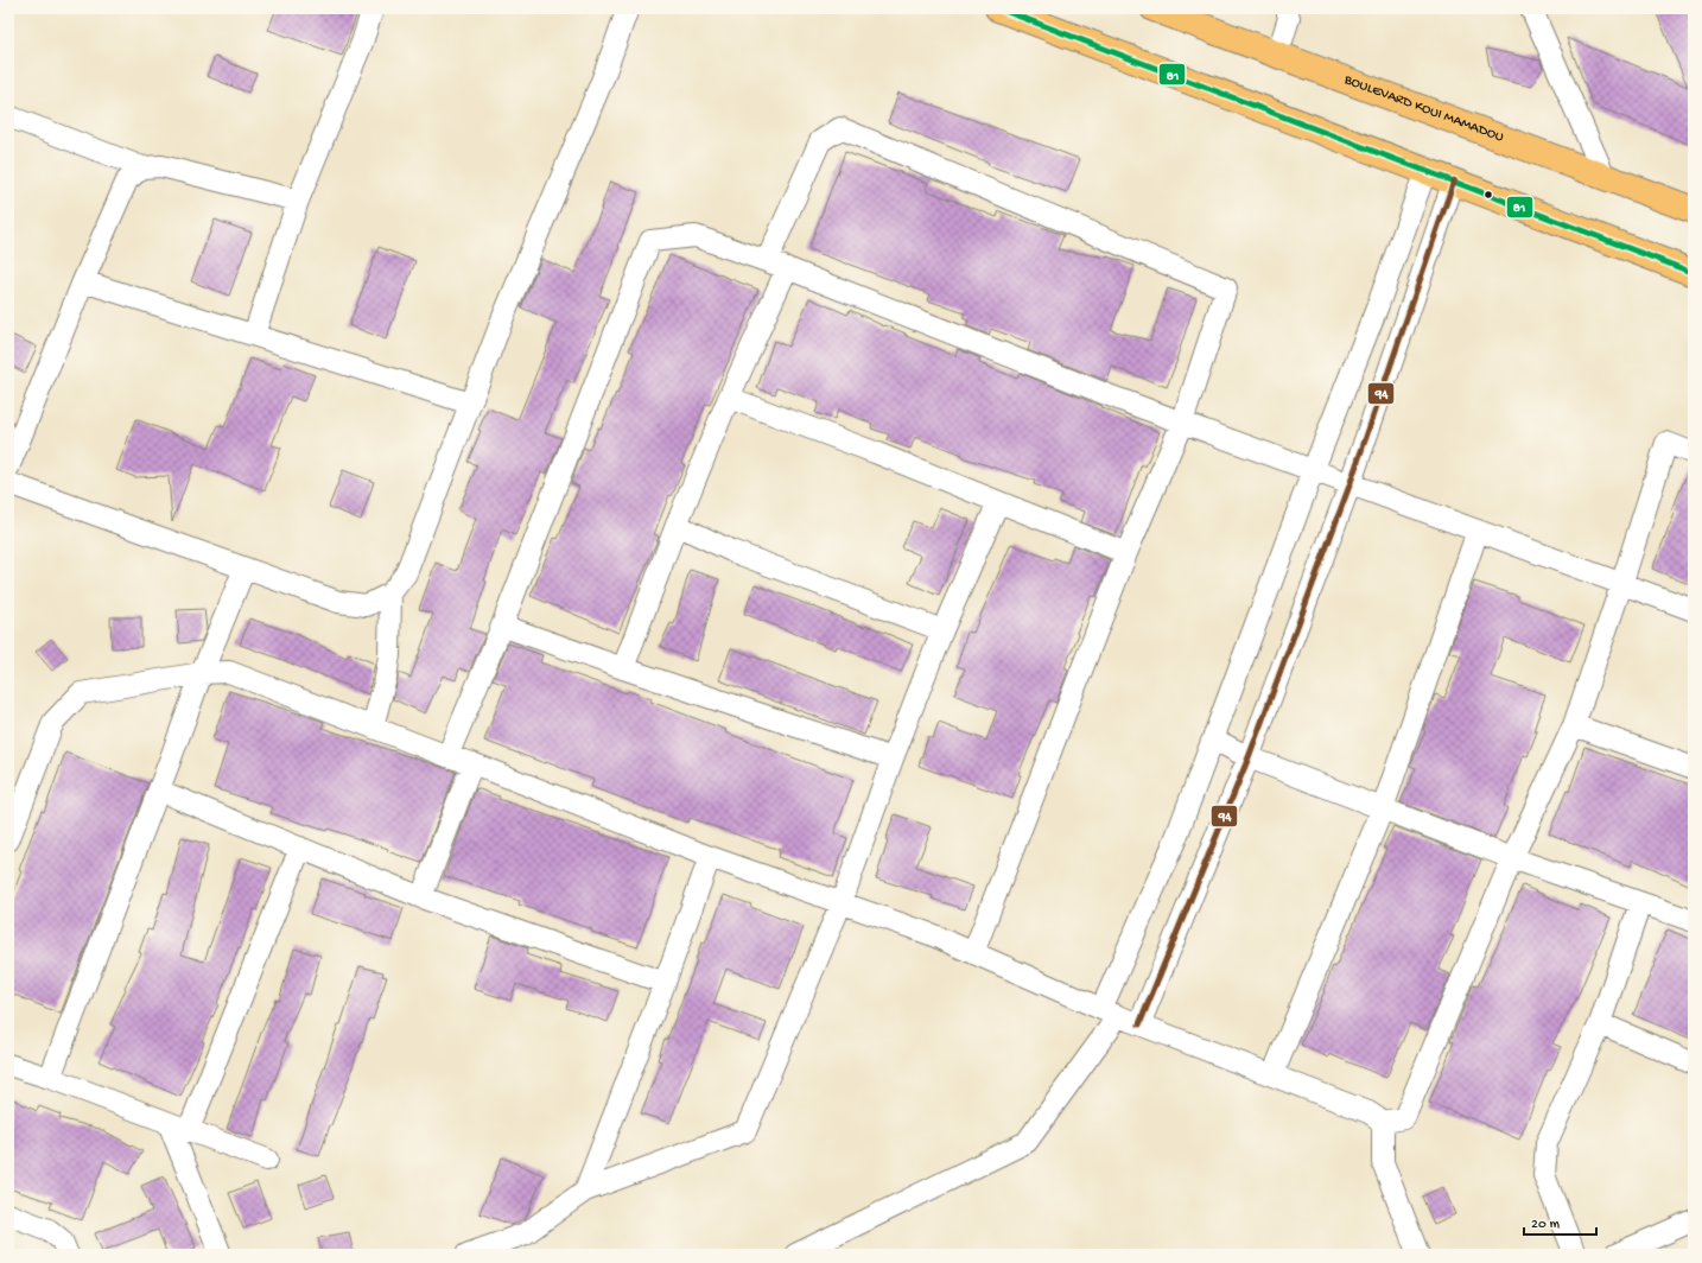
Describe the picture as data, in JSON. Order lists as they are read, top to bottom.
{
  "streets": {
    "main road": ["BOULEVARD KOUI MAMADOU"]
  },
  "lines": ["transit line 81", "transit line 94"],
  "scale_bar": "20 m"
}
